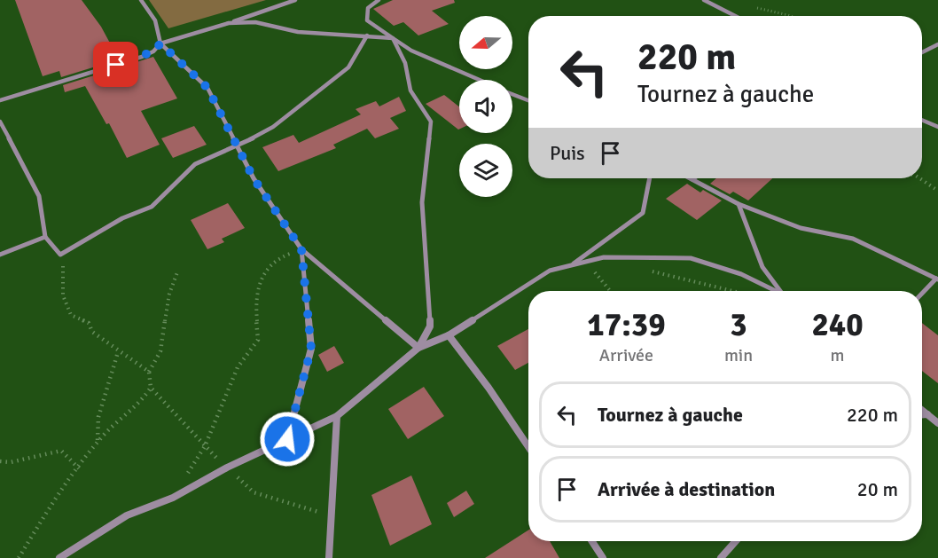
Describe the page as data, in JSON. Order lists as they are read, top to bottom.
{
  "north": "left",
  "page": {
    "turn": ["220 m", "Tournez à gauche"],
    "then": "Puis",
    "eta": [
      "17:39",
      "Arrivée",
      "3",
      "min",
      "240",
      "m"
    ],
    "list": [
      {
        "name": "Tournez à gauche",
        "value": "220 m"
      },
      {
        "name": "Arrivée à destination",
        "value": "20 m"
      }
    ]
  }
}
